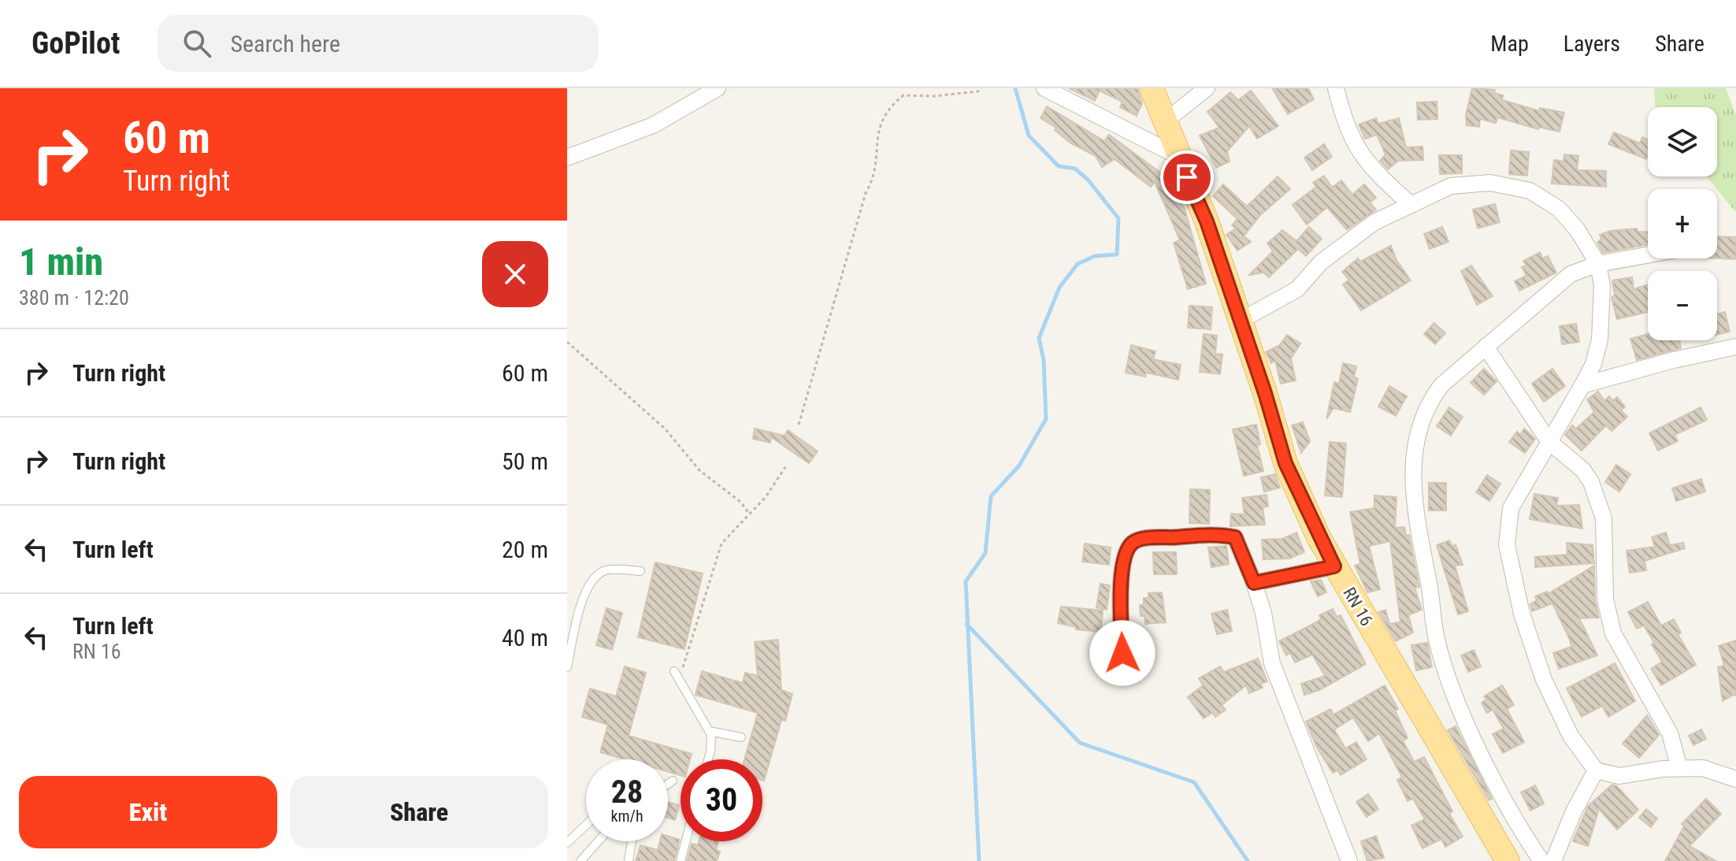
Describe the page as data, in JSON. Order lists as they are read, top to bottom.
{
  "streets": {
    "main road": ["RN 16"]
  },
  "page": {
    "header": "GoPilot",
    "search": "Search here",
    "nav": ["Map", "Layers", "Share"],
    "turn": ["60 m", "Turn right"],
    "map_buttons": ["+", "−"],
    "heading": ["1 min", "380 m · 12:20"],
    "list": [
      {
        "name": "Turn right",
        "value": "60 m"
      },
      {
        "name": "Turn right",
        "value": "50 m"
      },
      {
        "name": "Turn left",
        "value": "20 m"
      },
      {
        "name": "Turn left",
        "note": "RN 16",
        "value": "40 m"
      }
    ],
    "speed": "28 km/h",
    "limit": "30",
    "buttons": ["Exit", "Share"]
  }
}
